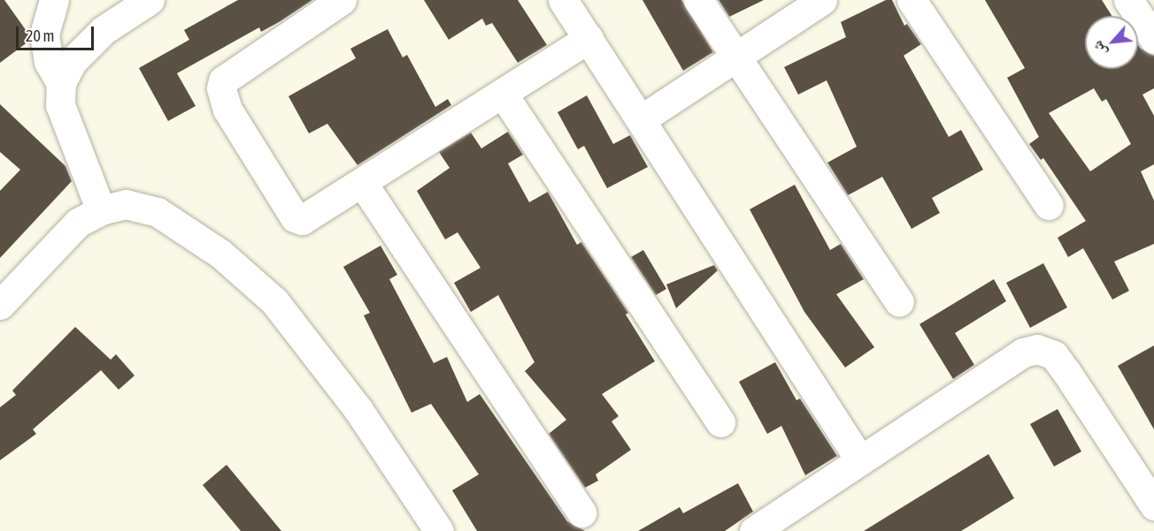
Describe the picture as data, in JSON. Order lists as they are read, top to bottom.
{
  "scale_bar": "20 m",
  "north": "bottom left"
}
